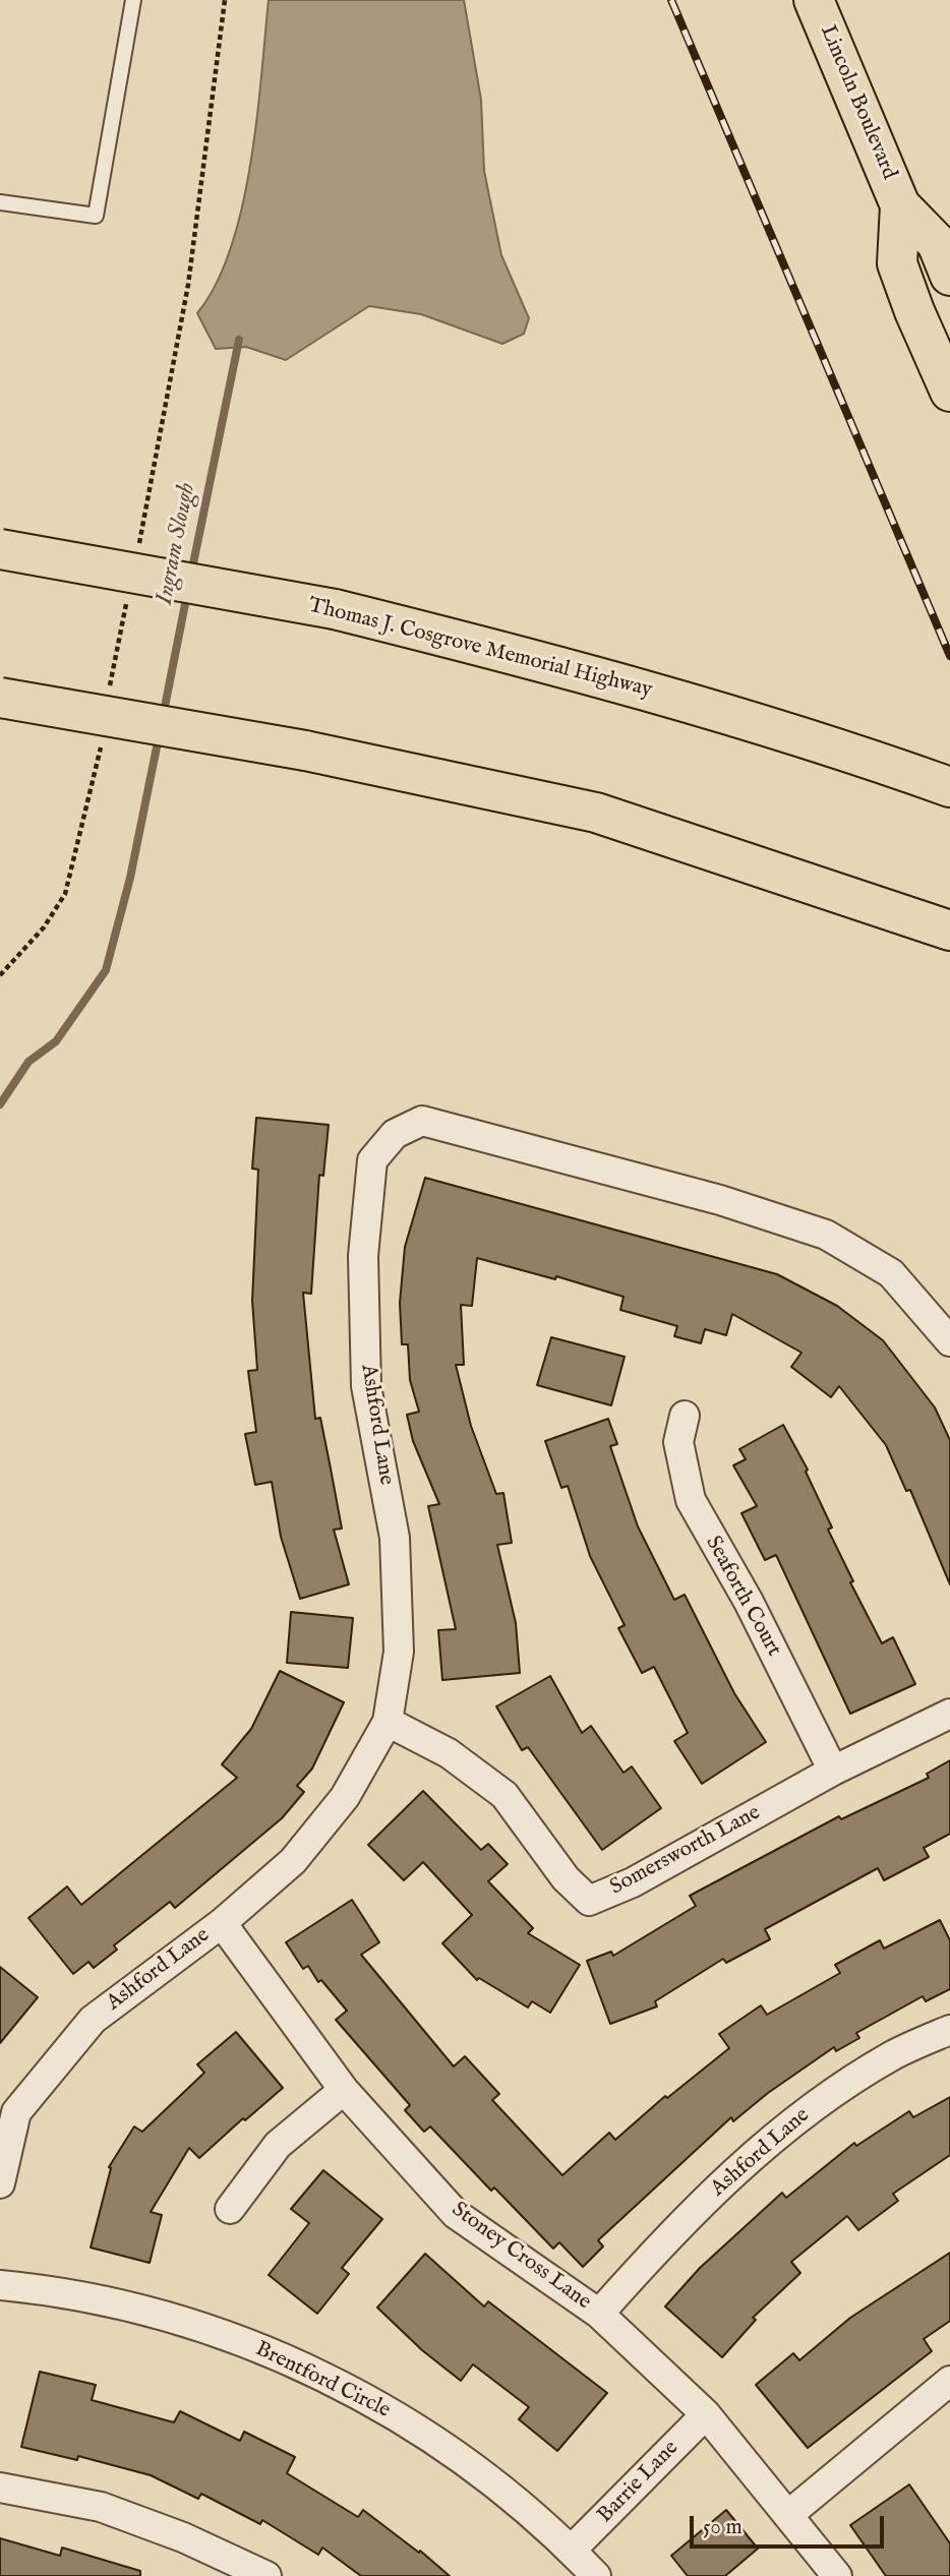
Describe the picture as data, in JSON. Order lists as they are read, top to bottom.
{
  "streets": {
    "main road": ["Lincoln Boulevard", "Thomas J. Cosgrove Memorial Highway"],
    "street": [
      "Ashford Lane",
      "Seaforth Court",
      "Somersworth Lane",
      "Stoney Cross Lane",
      "Brentford Circle",
      "Barrie Lane"
    ]
  },
  "crossings": [
    ["Ashford Lane", "Somersworth Lane"],
    ["Ashford Lane", "Stoney Cross Lane"],
    ["Seaforth Court", "Somersworth Lane"],
    ["Stoney Cross Lane", "Barrie Lane"],
    ["Brentford Circle", "Barrie Lane"]
  ],
  "water": ["Ingram Slough"],
  "scale_bar": "50 m"
}
